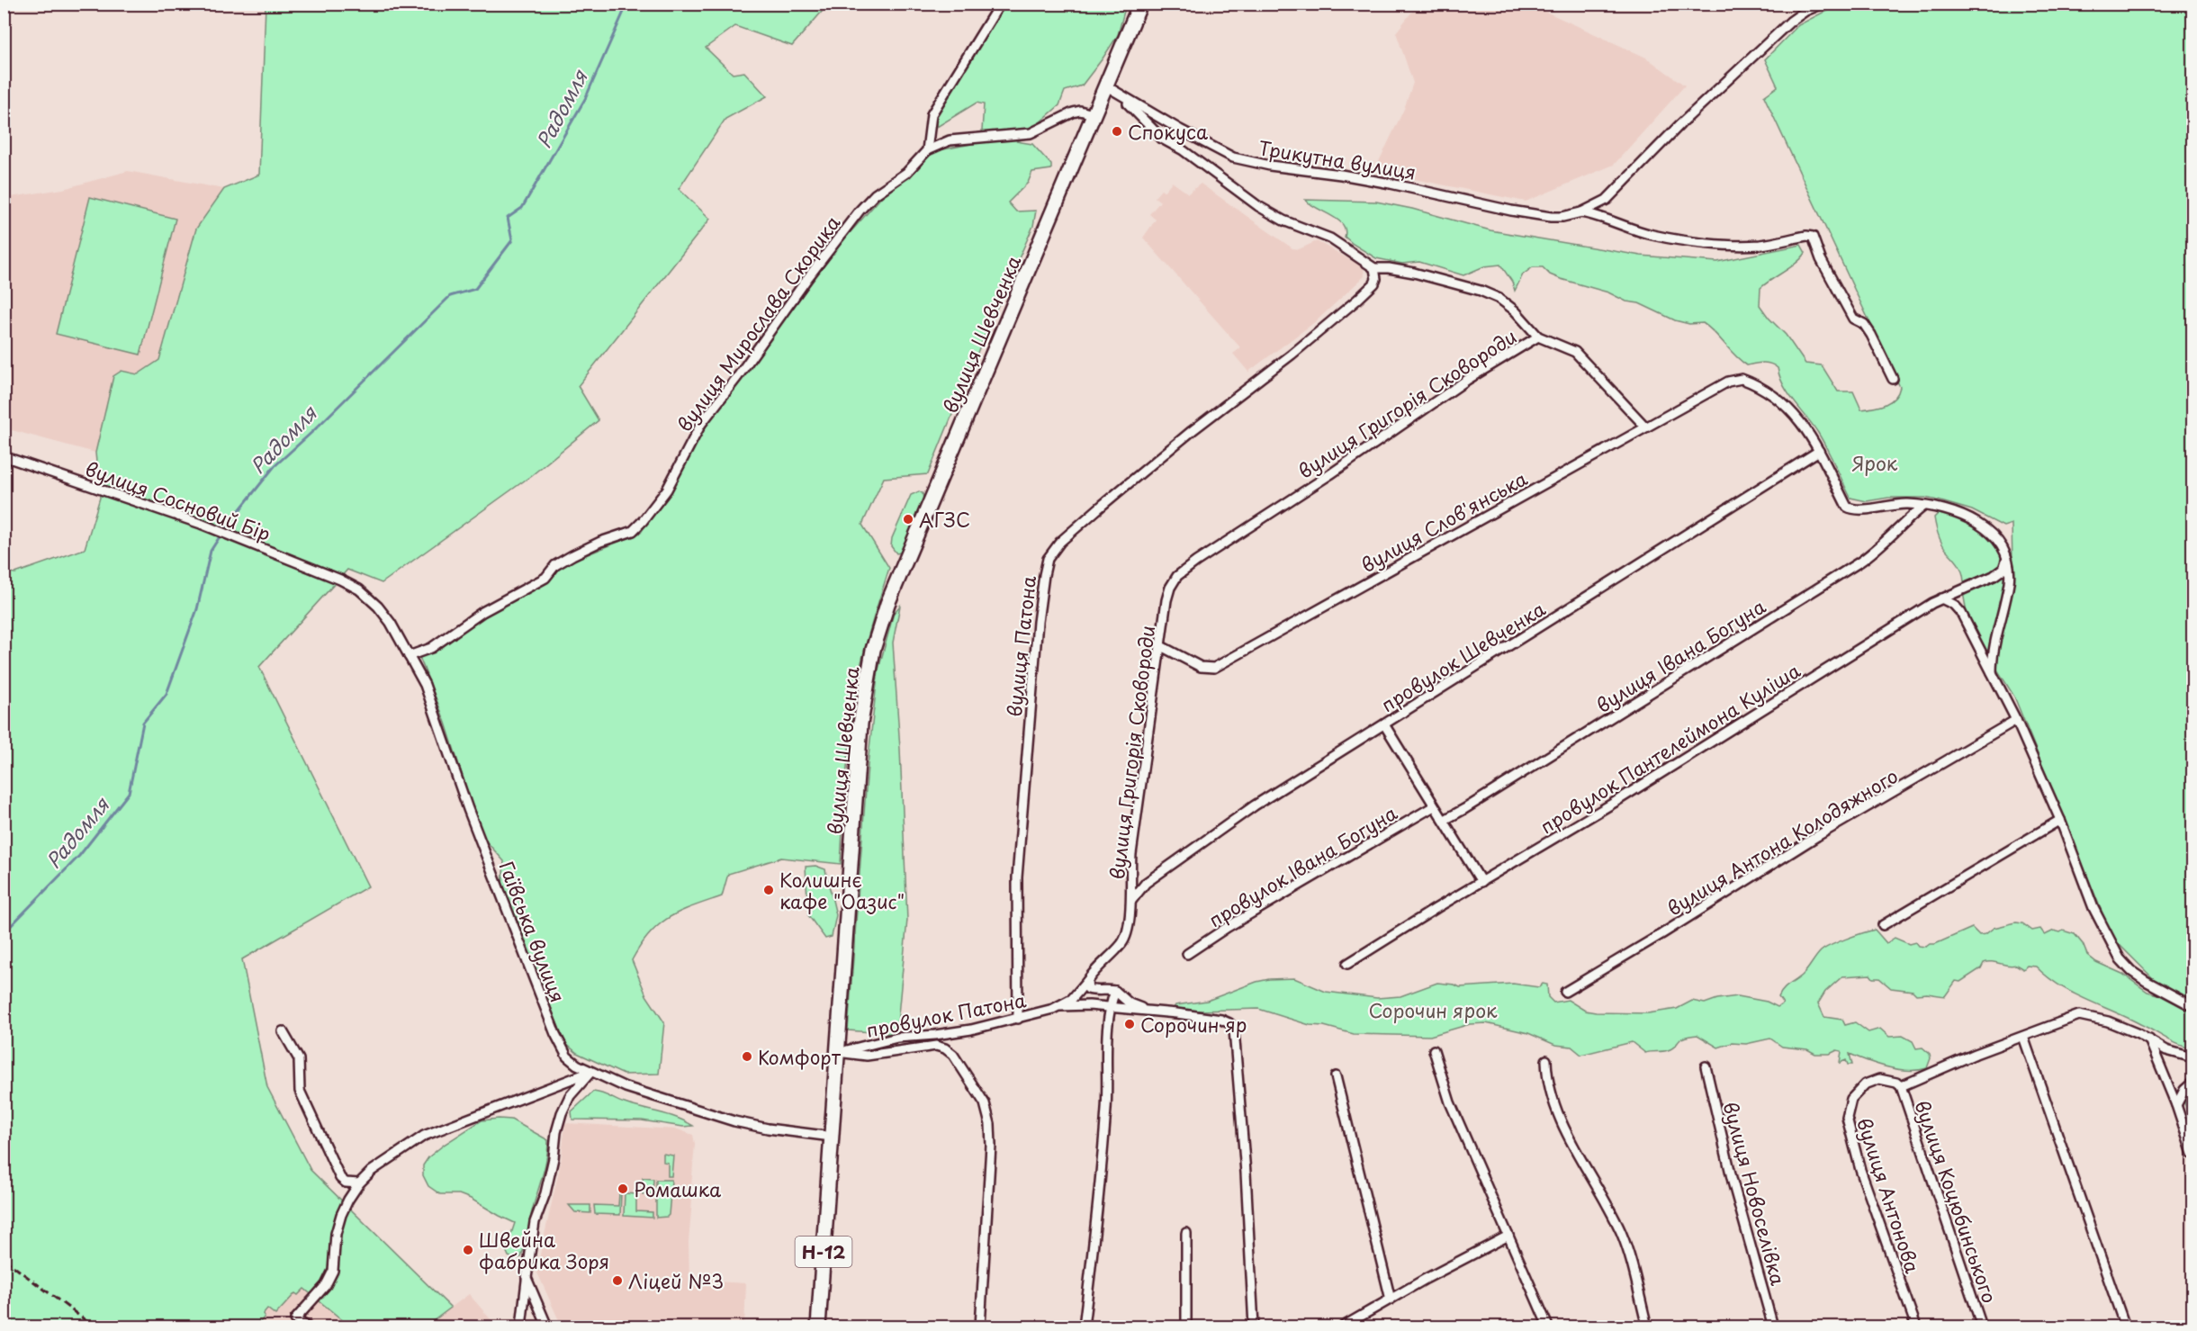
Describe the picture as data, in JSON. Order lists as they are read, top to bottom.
{
  "streets": {
    "main road": ["вулиця Шевченка", "Н-12"],
    "street": [
      "Трикутна вулиця",
      "вулиця Мирослава Скорика",
      "вулиця Григорія Сковороди",
      "вулиця Сосновий Бір",
      "вулиця Слов'янська",
      "вулиця Патона",
      "вулиця Івана Богуна",
      "провулок Шевченка",
      "провулок Пантелеймона Куліша",
      "вулиця Антона Колодяжного",
      "провулок Івана Богуна",
      "Гаївська вулиця",
      "провулок Патона",
      "вулиця Новоселівка",
      "вулиця Антонова",
      "вулиця Коцюбинського"
    ]
  },
  "crossings": [
    ["Трикутна вулиця", "вулиця Шевченка"],
    ["вулиця Мирослава Скорика", "вулиця Шевченка"],
    ["вулиця Мирослава Скорика", "Гаївська вулиця"],
    ["вулиця Шевченка", "Гаївська вулиця"],
    ["вулиця Шевченка", "провулок Патона"],
    ["вулиця Григорія Сковороди", "вулиця Слов'янська"],
    ["вулиця Григорія Сковороди", "провулок Шевченка"],
    ["вулиця Григорія Сковороди", "провулок Патона"],
    ["вулиця Сосновий Бір", "Гаївська вулиця"],
    ["вулиця Слов'янська", "провулок Шевченка"],
    ["вулиця Патона", "провулок Патона"],
    ["вулиця Антонова", "вулиця Коцюбинського"]
  ],
  "water": ["Радомля"],
  "parks": ["Ярок", "Сорочин ярок"],
  "places": [
    "Спокуса",
    "АГЗС",
    "Колишнє кафе \"Оазис\"",
    "Сорочин яр",
    "Комфорт",
    "Ромашка",
    "Швейна фабрика Зоря",
    "Ліцей №3"
  ]
}
